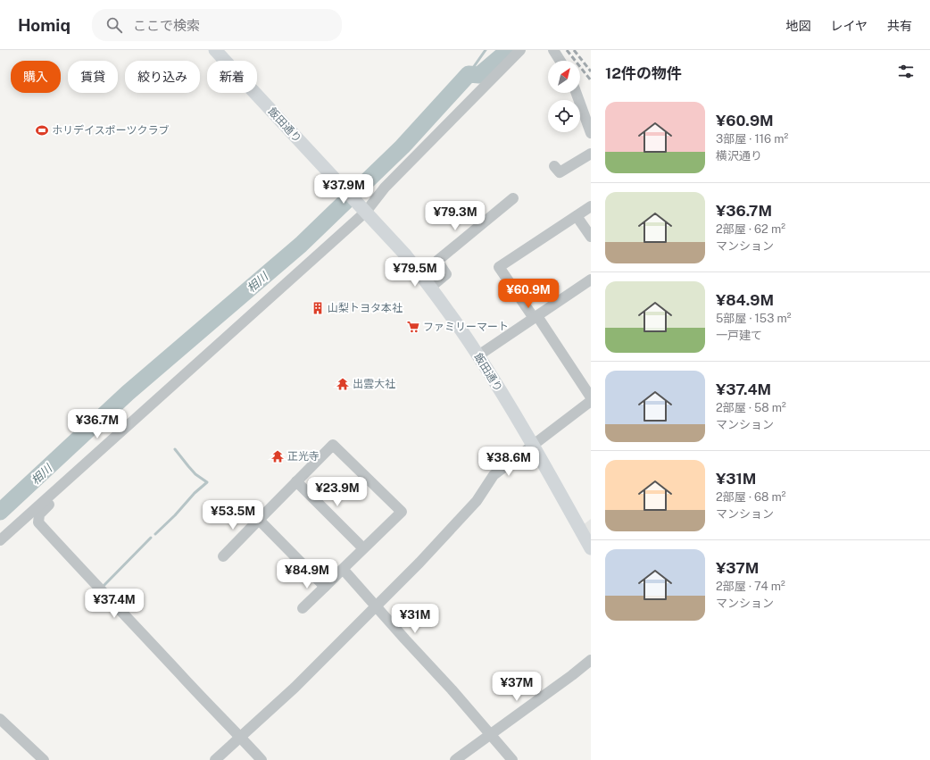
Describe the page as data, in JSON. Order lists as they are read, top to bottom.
{
  "streets": {
    "main road": ["飯田通り"]
  },
  "water": ["相川"],
  "places": {
    "sports": ["ホリデイスポーツクラブ"],
    "building": ["山梨トヨタ本社"],
    "supermarket": ["ファミリーマート"],
    "temple": ["出雲大社", "正光寺"]
  },
  "north": "top right",
  "page": {
    "header": "Homiq",
    "search": "ここで検索",
    "nav": ["地図", "レイヤ", "共有"],
    "heading": "12件の物件",
    "chip": [
      "購入",
      "賃貸",
      "絞り込み",
      "新着"
    ],
    "list": [
      {
        "name": "¥60.9M",
        "note": "3部屋 · 116 m² · 横沢通り"
      },
      {
        "name": "¥36.7M",
        "note": "2部屋 · 62 m² · マンション"
      },
      {
        "name": "¥84.9M",
        "note": "5部屋 · 153 m² · 一戸建て"
      },
      {
        "name": "¥37.4M",
        "note": "2部屋 · 58 m² · マンション"
      },
      {
        "name": "¥31M",
        "note": "2部屋 · 68 m² · マンション"
      },
      {
        "name": "¥37M",
        "note": "2部屋 · 74 m² · マンション"
      }
    ],
    "price": [
      "¥37.9M",
      "¥79.3M",
      "¥79.5M",
      "¥60.9M",
      "¥36.7M",
      "¥38.6M",
      "¥23.9M",
      "¥53.5M",
      "¥84.9M",
      "¥37.4M",
      "¥31M",
      "¥37M"
    ]
  }
}
